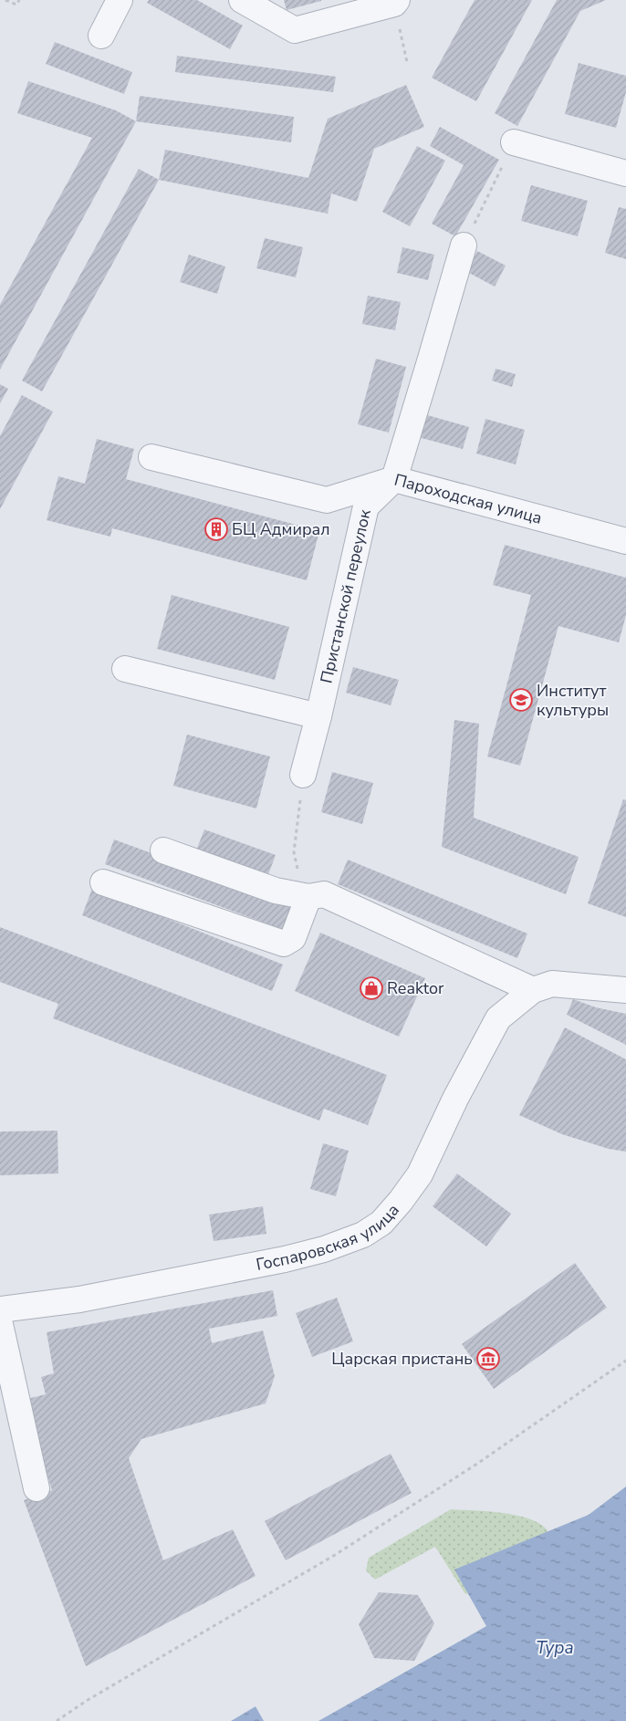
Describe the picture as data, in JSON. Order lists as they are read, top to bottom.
{
  "streets": {
    "street": ["Пароходская улица", "Пристанской переулок", "Госпаровская улица"]
  },
  "crossings": [
    ["Пароходская улица", "Пристанской переулок"]
  ],
  "water": ["Тура"],
  "places": {
    "building": ["БЦ Адмирал"],
    "school or university": ["Институт культуры"],
    "shop": ["Reaktor"],
    "museum": ["Царская пристань"]
  }
}
